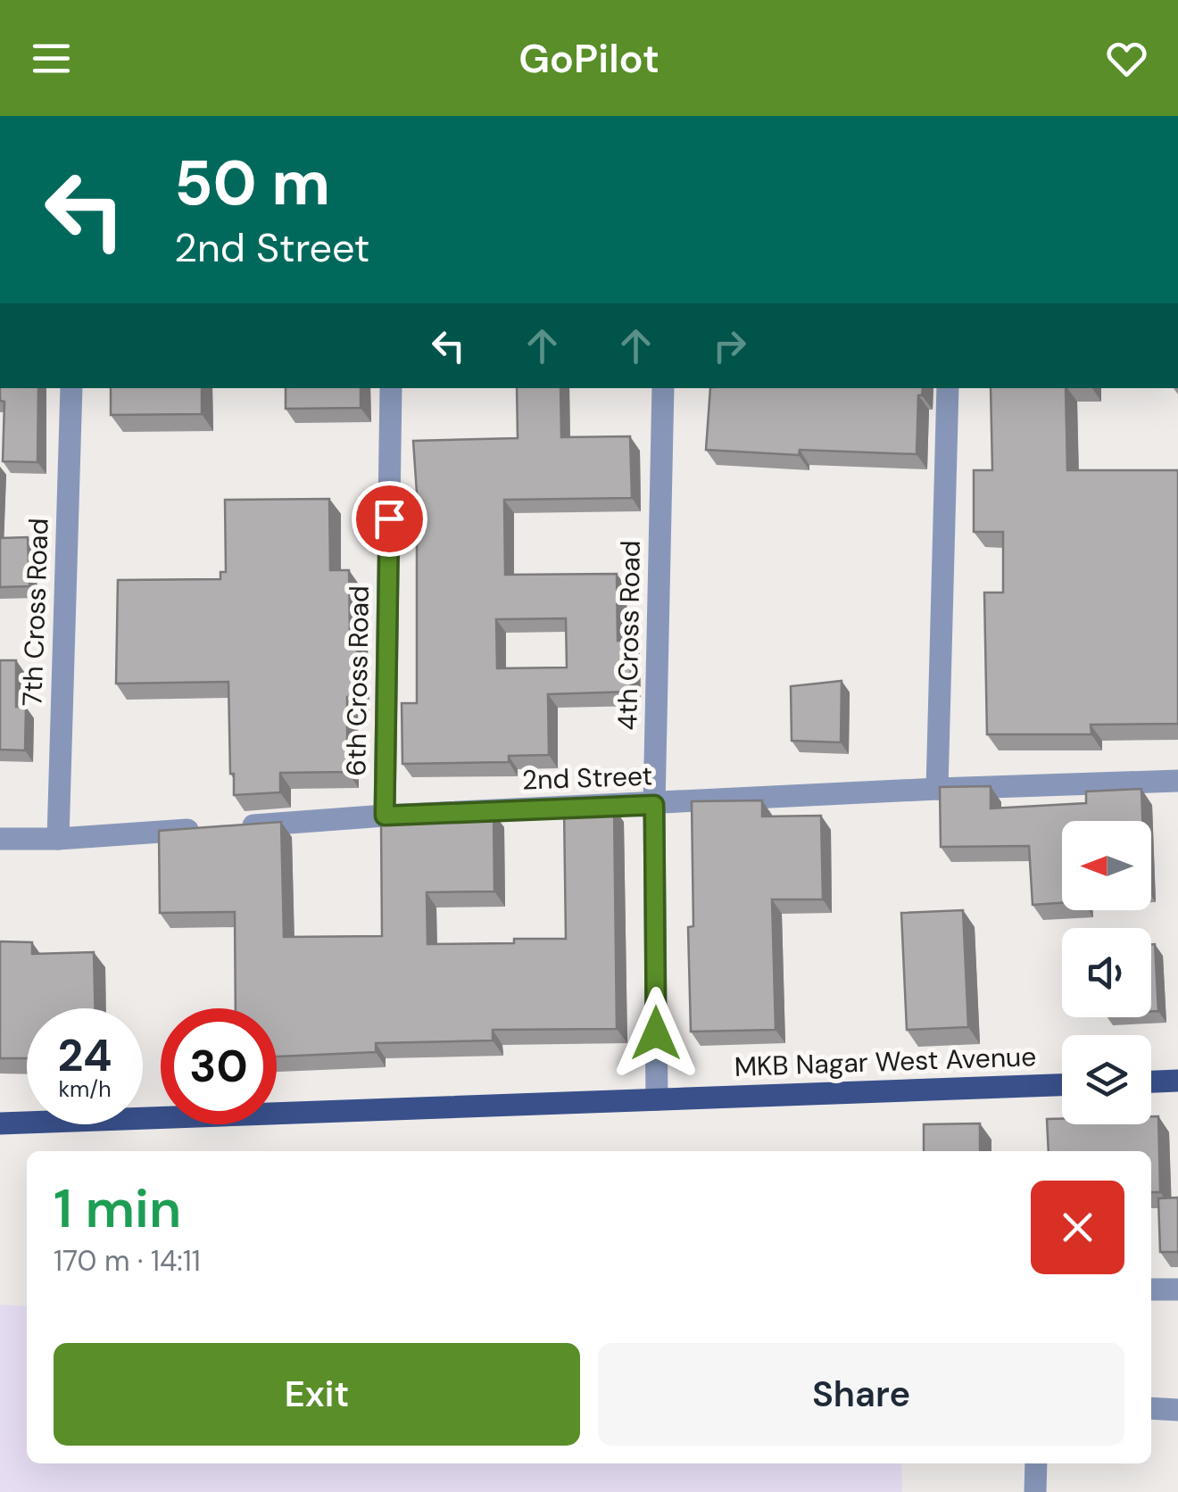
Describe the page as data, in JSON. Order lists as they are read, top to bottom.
{
  "streets": {
    "main road": ["MKB Nagar West Avenue"],
    "street": [
      "7th Cross Road",
      "4th Cross Road",
      "6th Cross Road",
      "2nd Street"
    ]
  },
  "crossings": [
    ["7th Cross Road", "2nd Street"],
    ["4th Cross Road", "2nd Street"],
    ["4th Cross Road", "MKB Nagar West Avenue"],
    ["6th Cross Road", "2nd Street"]
  ],
  "north": "left",
  "page": {
    "header": "GoPilot",
    "turn": ["50 m", "2nd Street"],
    "speed": "24 km/h",
    "limit": "30",
    "heading": ["1 min", "170 m · 14:11"],
    "buttons": ["Exit", "Share"]
  }
}
